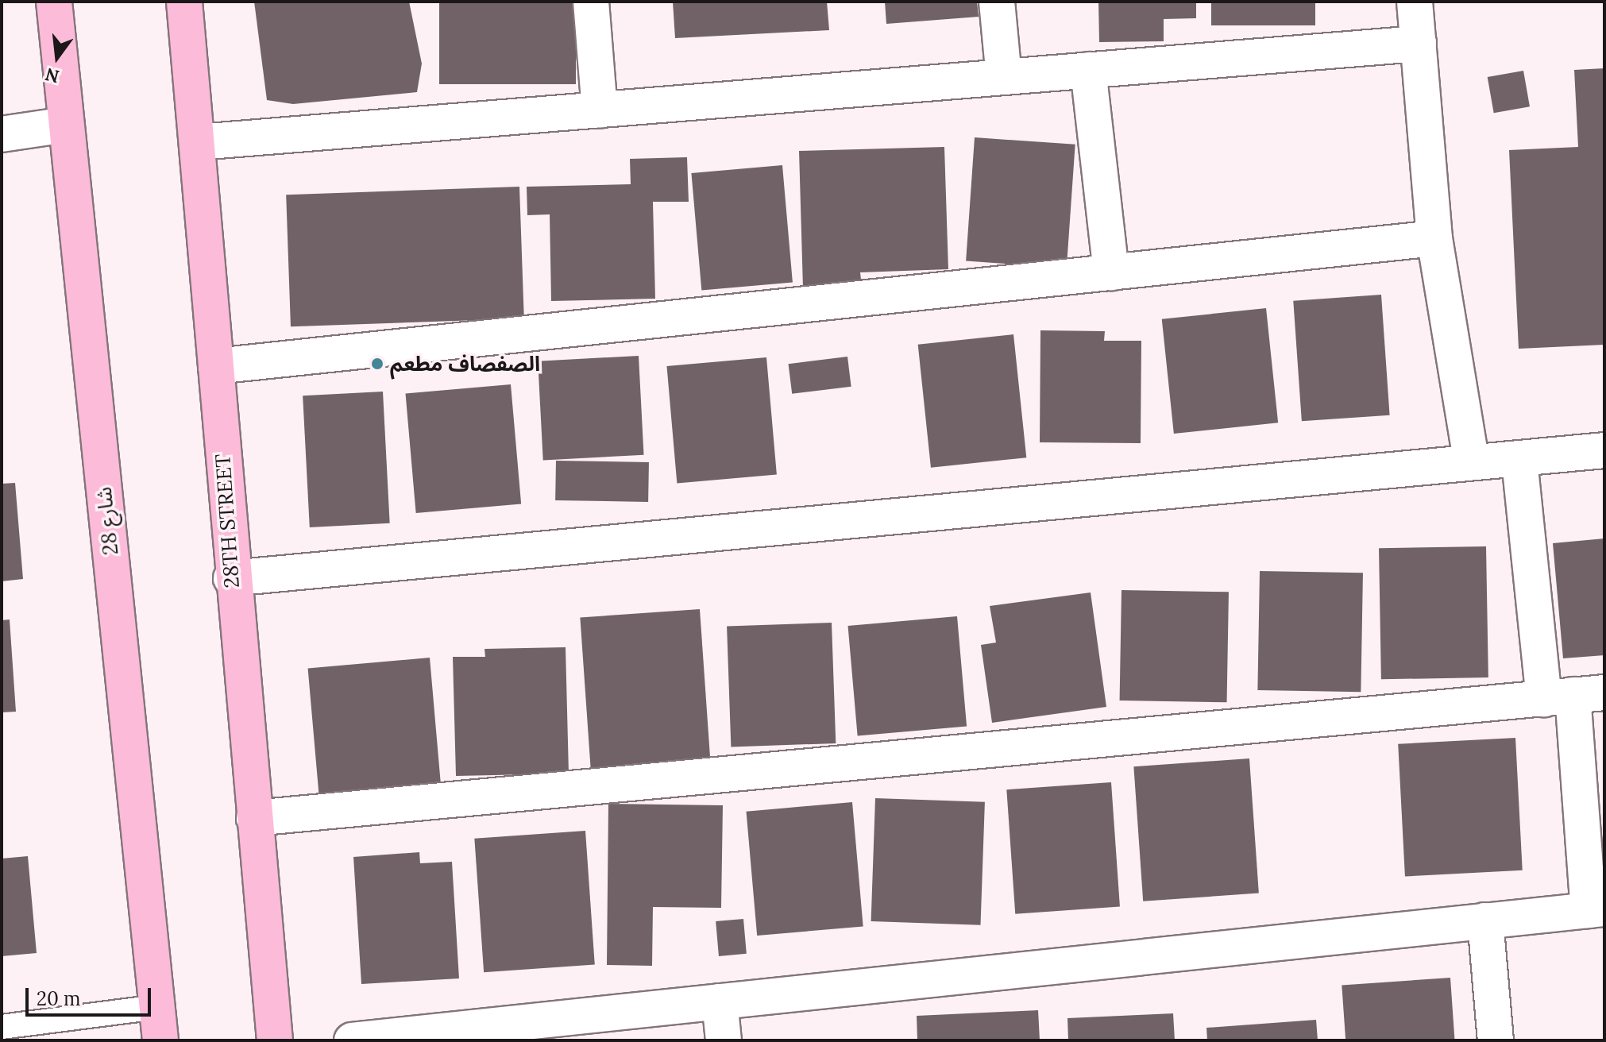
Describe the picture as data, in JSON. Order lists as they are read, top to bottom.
{
  "streets": {
    "main road": ["شارع 28", "28TH STREET"]
  },
  "places": ["الصفصاف مطعم"],
  "scale_bar": "20 m",
  "north": "bottom"
}
